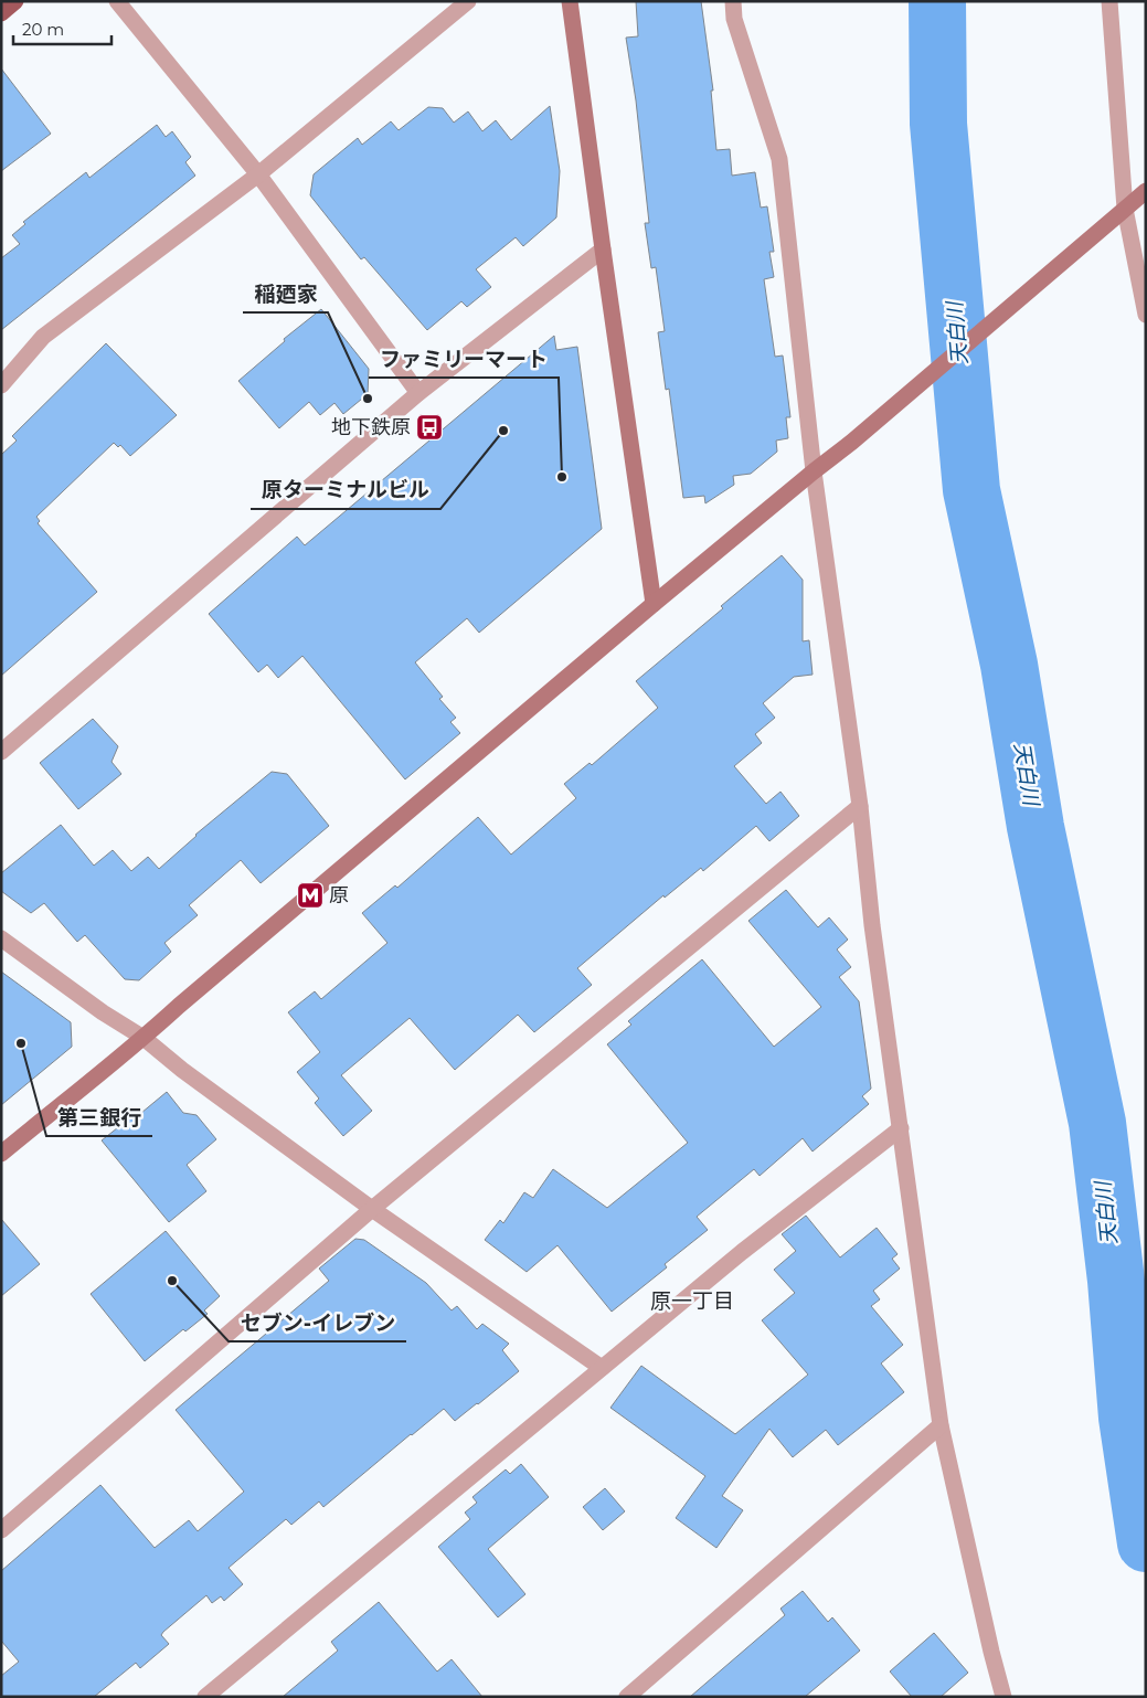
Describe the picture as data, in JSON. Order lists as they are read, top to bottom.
{
  "districts": ["原一丁目"],
  "water": ["天白川"],
  "places": {
    "other": [
      "稲廼家",
      "原ターミナルビル",
      "ファミリーマート",
      "第三銀行",
      "セブン-イレブン"
    ],
    "bus stop": ["地下鉄原"],
    "metro station": ["原"]
  },
  "scale_bar": "20 m"
}
